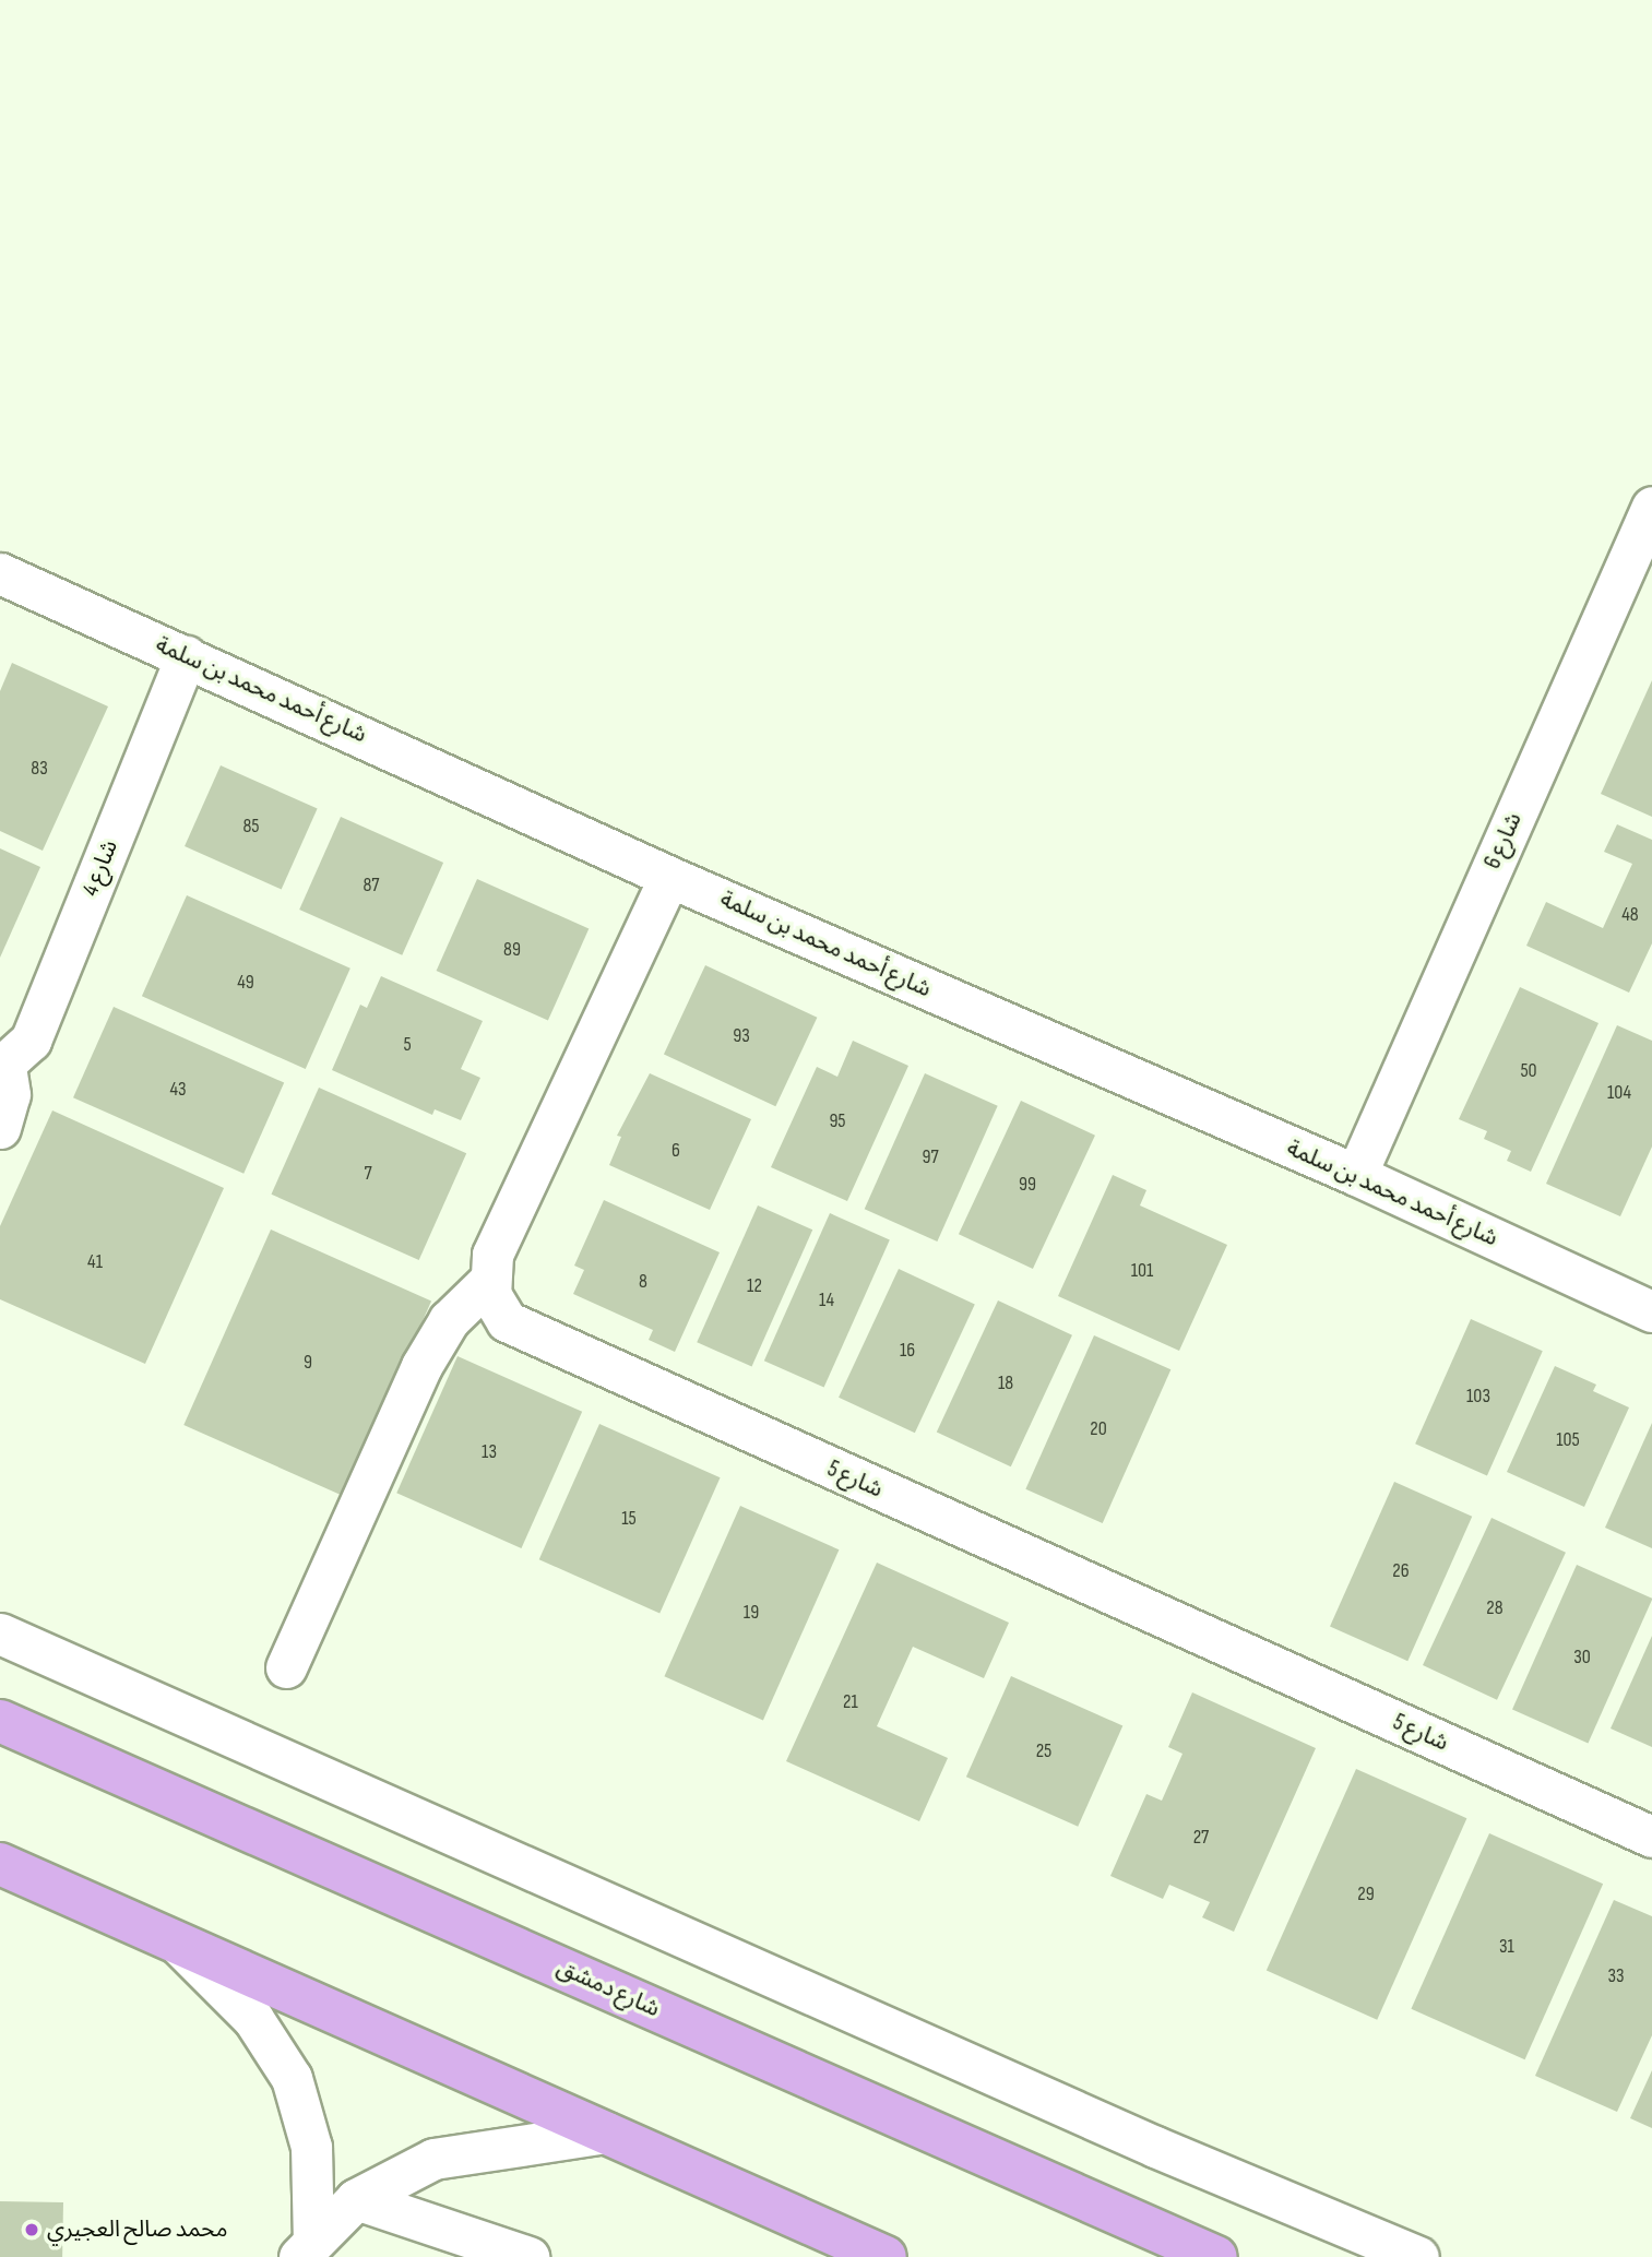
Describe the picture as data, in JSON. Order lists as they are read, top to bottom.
{
  "streets": {
    "main road": ["شارع دمشق"],
    "street": [
      "شارع أحمد محمد بن سلمة",
      "شارع 6",
      "شارع 4",
      "شارع 5"
    ]
  },
  "crossings": [
    ["شارع أحمد محمد بن سلمة", "شارع 6"],
    ["شارع أحمد محمد بن سلمة", "شارع 4"]
  ],
  "places": ["محمد صالح العجيري"],
  "house_numbers": [
    "83",
    "85",
    "87",
    "48",
    "89",
    "49",
    "93",
    "5",
    "50",
    "43",
    "104",
    "95",
    "6",
    "97",
    "7",
    "99",
    "41",
    "101",
    "8",
    "12",
    "14",
    "16",
    "9",
    "18",
    "103",
    "20",
    "105",
    "13",
    "15",
    "26",
    "28",
    "19",
    "30",
    "21",
    "25",
    "27",
    "29",
    "31",
    "33"
  ]
}
